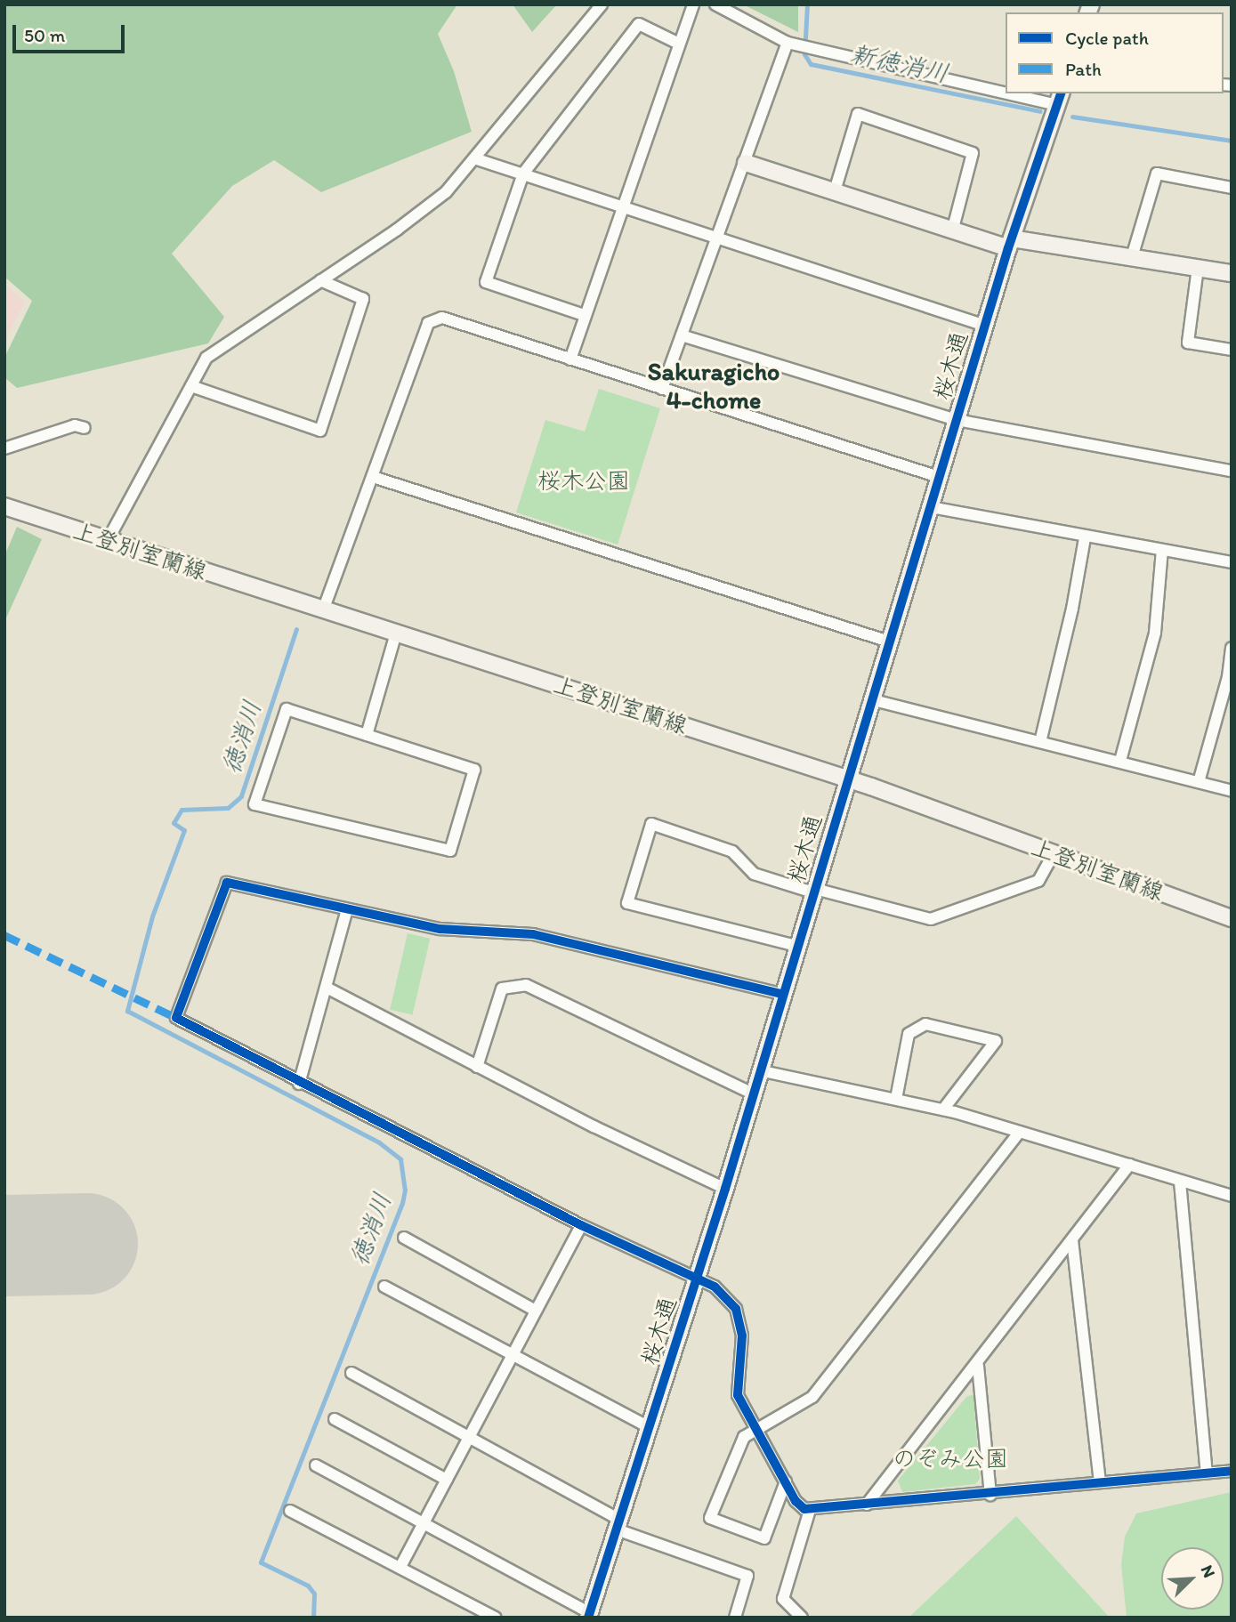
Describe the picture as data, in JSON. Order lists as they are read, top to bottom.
{
  "streets": {
    "street": ["桜木通", "上登別室蘭線"]
  },
  "crossings": [
    ["桜木通", "上登別室蘭線"]
  ],
  "districts": ["Sakuragicho 4-chome"],
  "water": ["新徳消川", "徳消川"],
  "parks": ["桜木公園", "のぞみ公園"],
  "legend": ["Cycle path", "Path"],
  "scale_bar": "50 m",
  "north": "top right"
}
